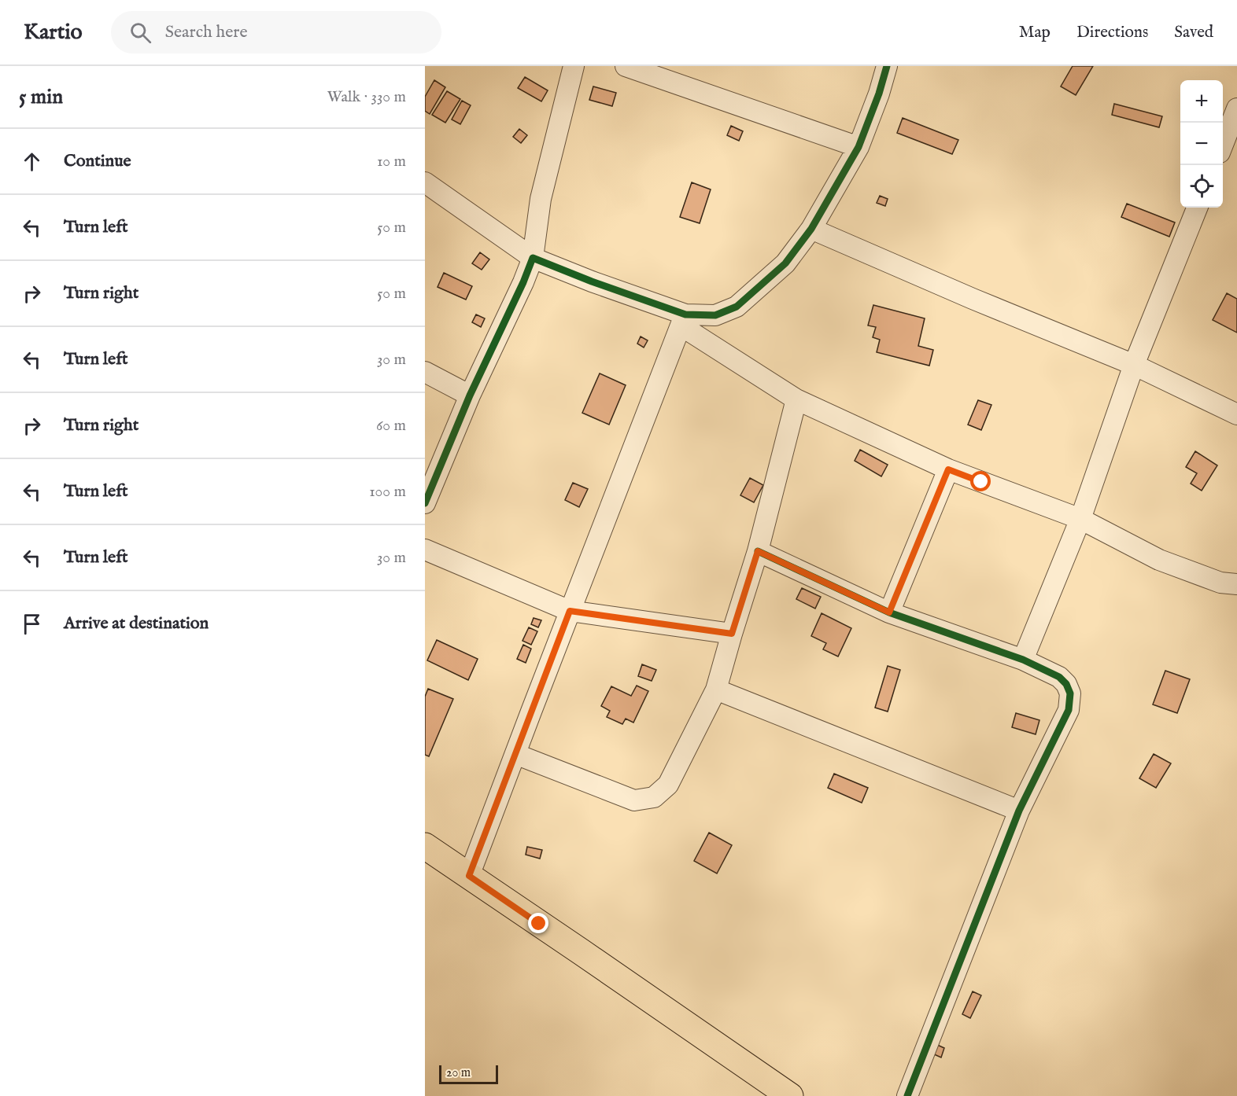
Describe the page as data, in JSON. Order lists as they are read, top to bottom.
{
  "scale_bar": "20 m",
  "page": {
    "header": "Kartio",
    "search": "Search here",
    "nav": ["Map", "Directions", "Saved"],
    "heading": ["5 min", "Walk · 330 m"],
    "map_buttons": ["+", "−"],
    "list": [
      ["Continue", "10 m"],
      ["Turn left", "50 m"],
      ["Turn right", "50 m"],
      ["Turn left", "30 m"],
      ["Turn right", "60 m"],
      ["Turn left", "100 m"],
      ["Turn left", "30 m"],
      "Arrive at destination"
    ],
    "scale": "20 m"
  }
}
